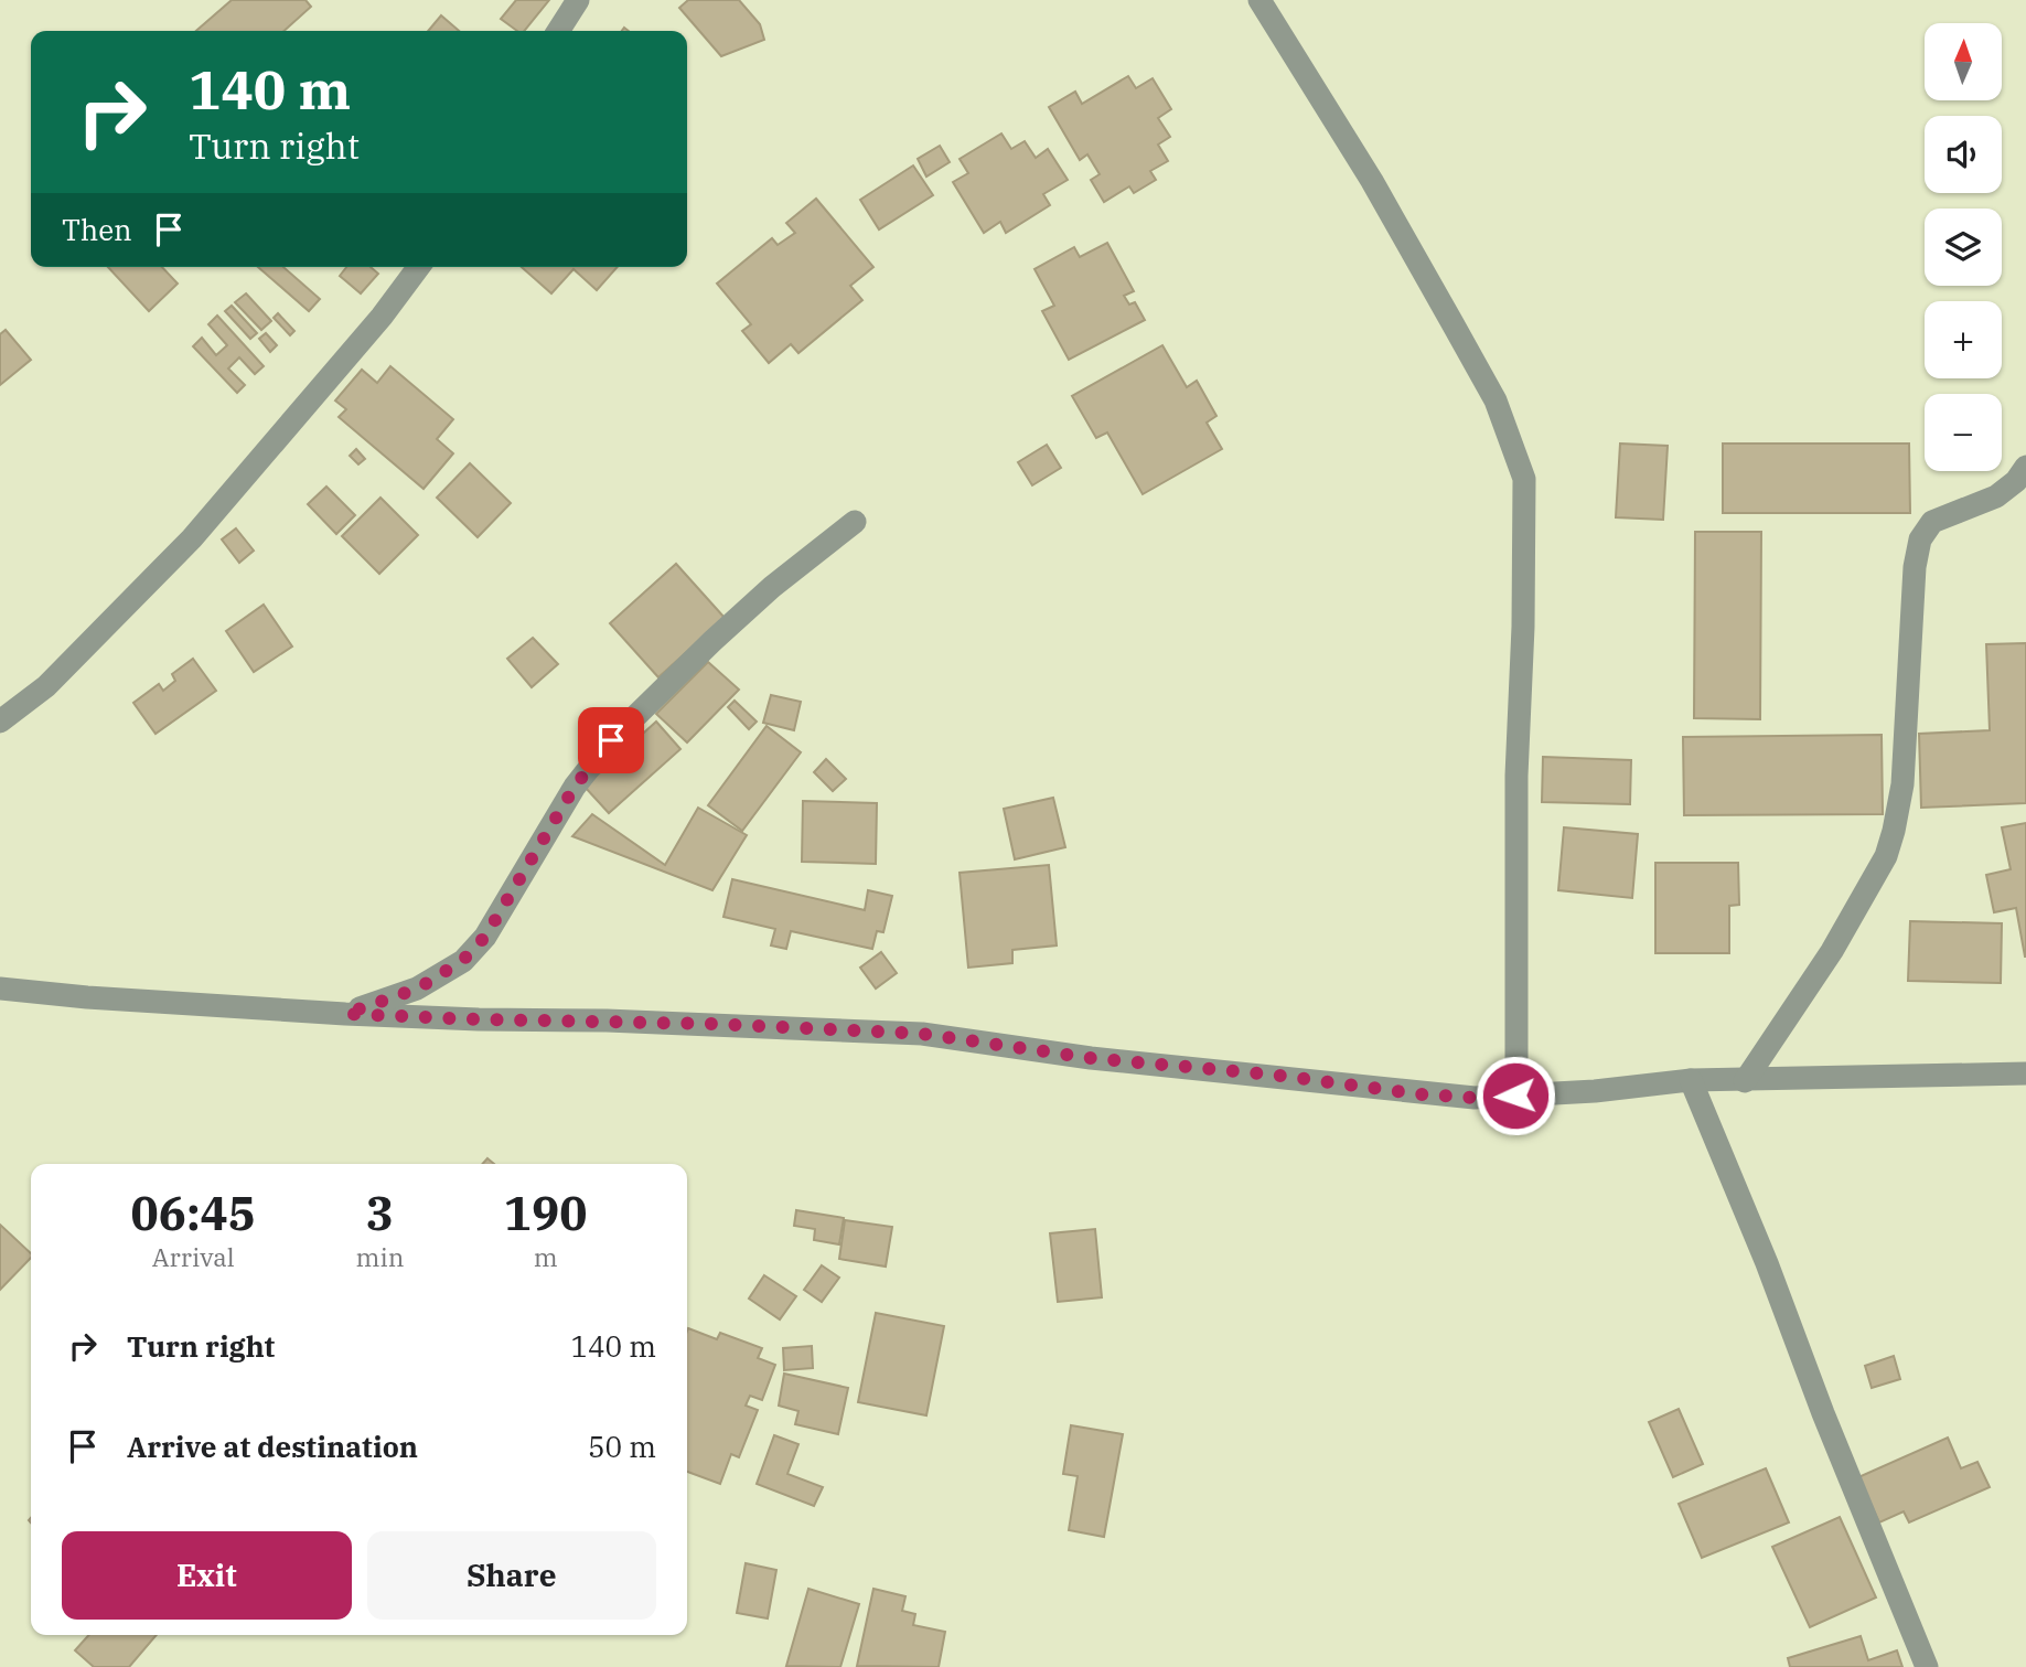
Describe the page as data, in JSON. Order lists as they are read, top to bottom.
{
  "north": "top",
  "page": {
    "map_buttons": ["+", "−"],
    "turn": ["140 m", "Turn right"],
    "then": "Then",
    "eta": [
      "06:45",
      "Arrival",
      "3",
      "min",
      "190",
      "m"
    ],
    "list": [
      {
        "name": "Turn right",
        "value": "140 m"
      },
      {
        "name": "Arrive at destination",
        "value": "50 m"
      }
    ],
    "buttons": ["Exit", "Share"]
  }
}
